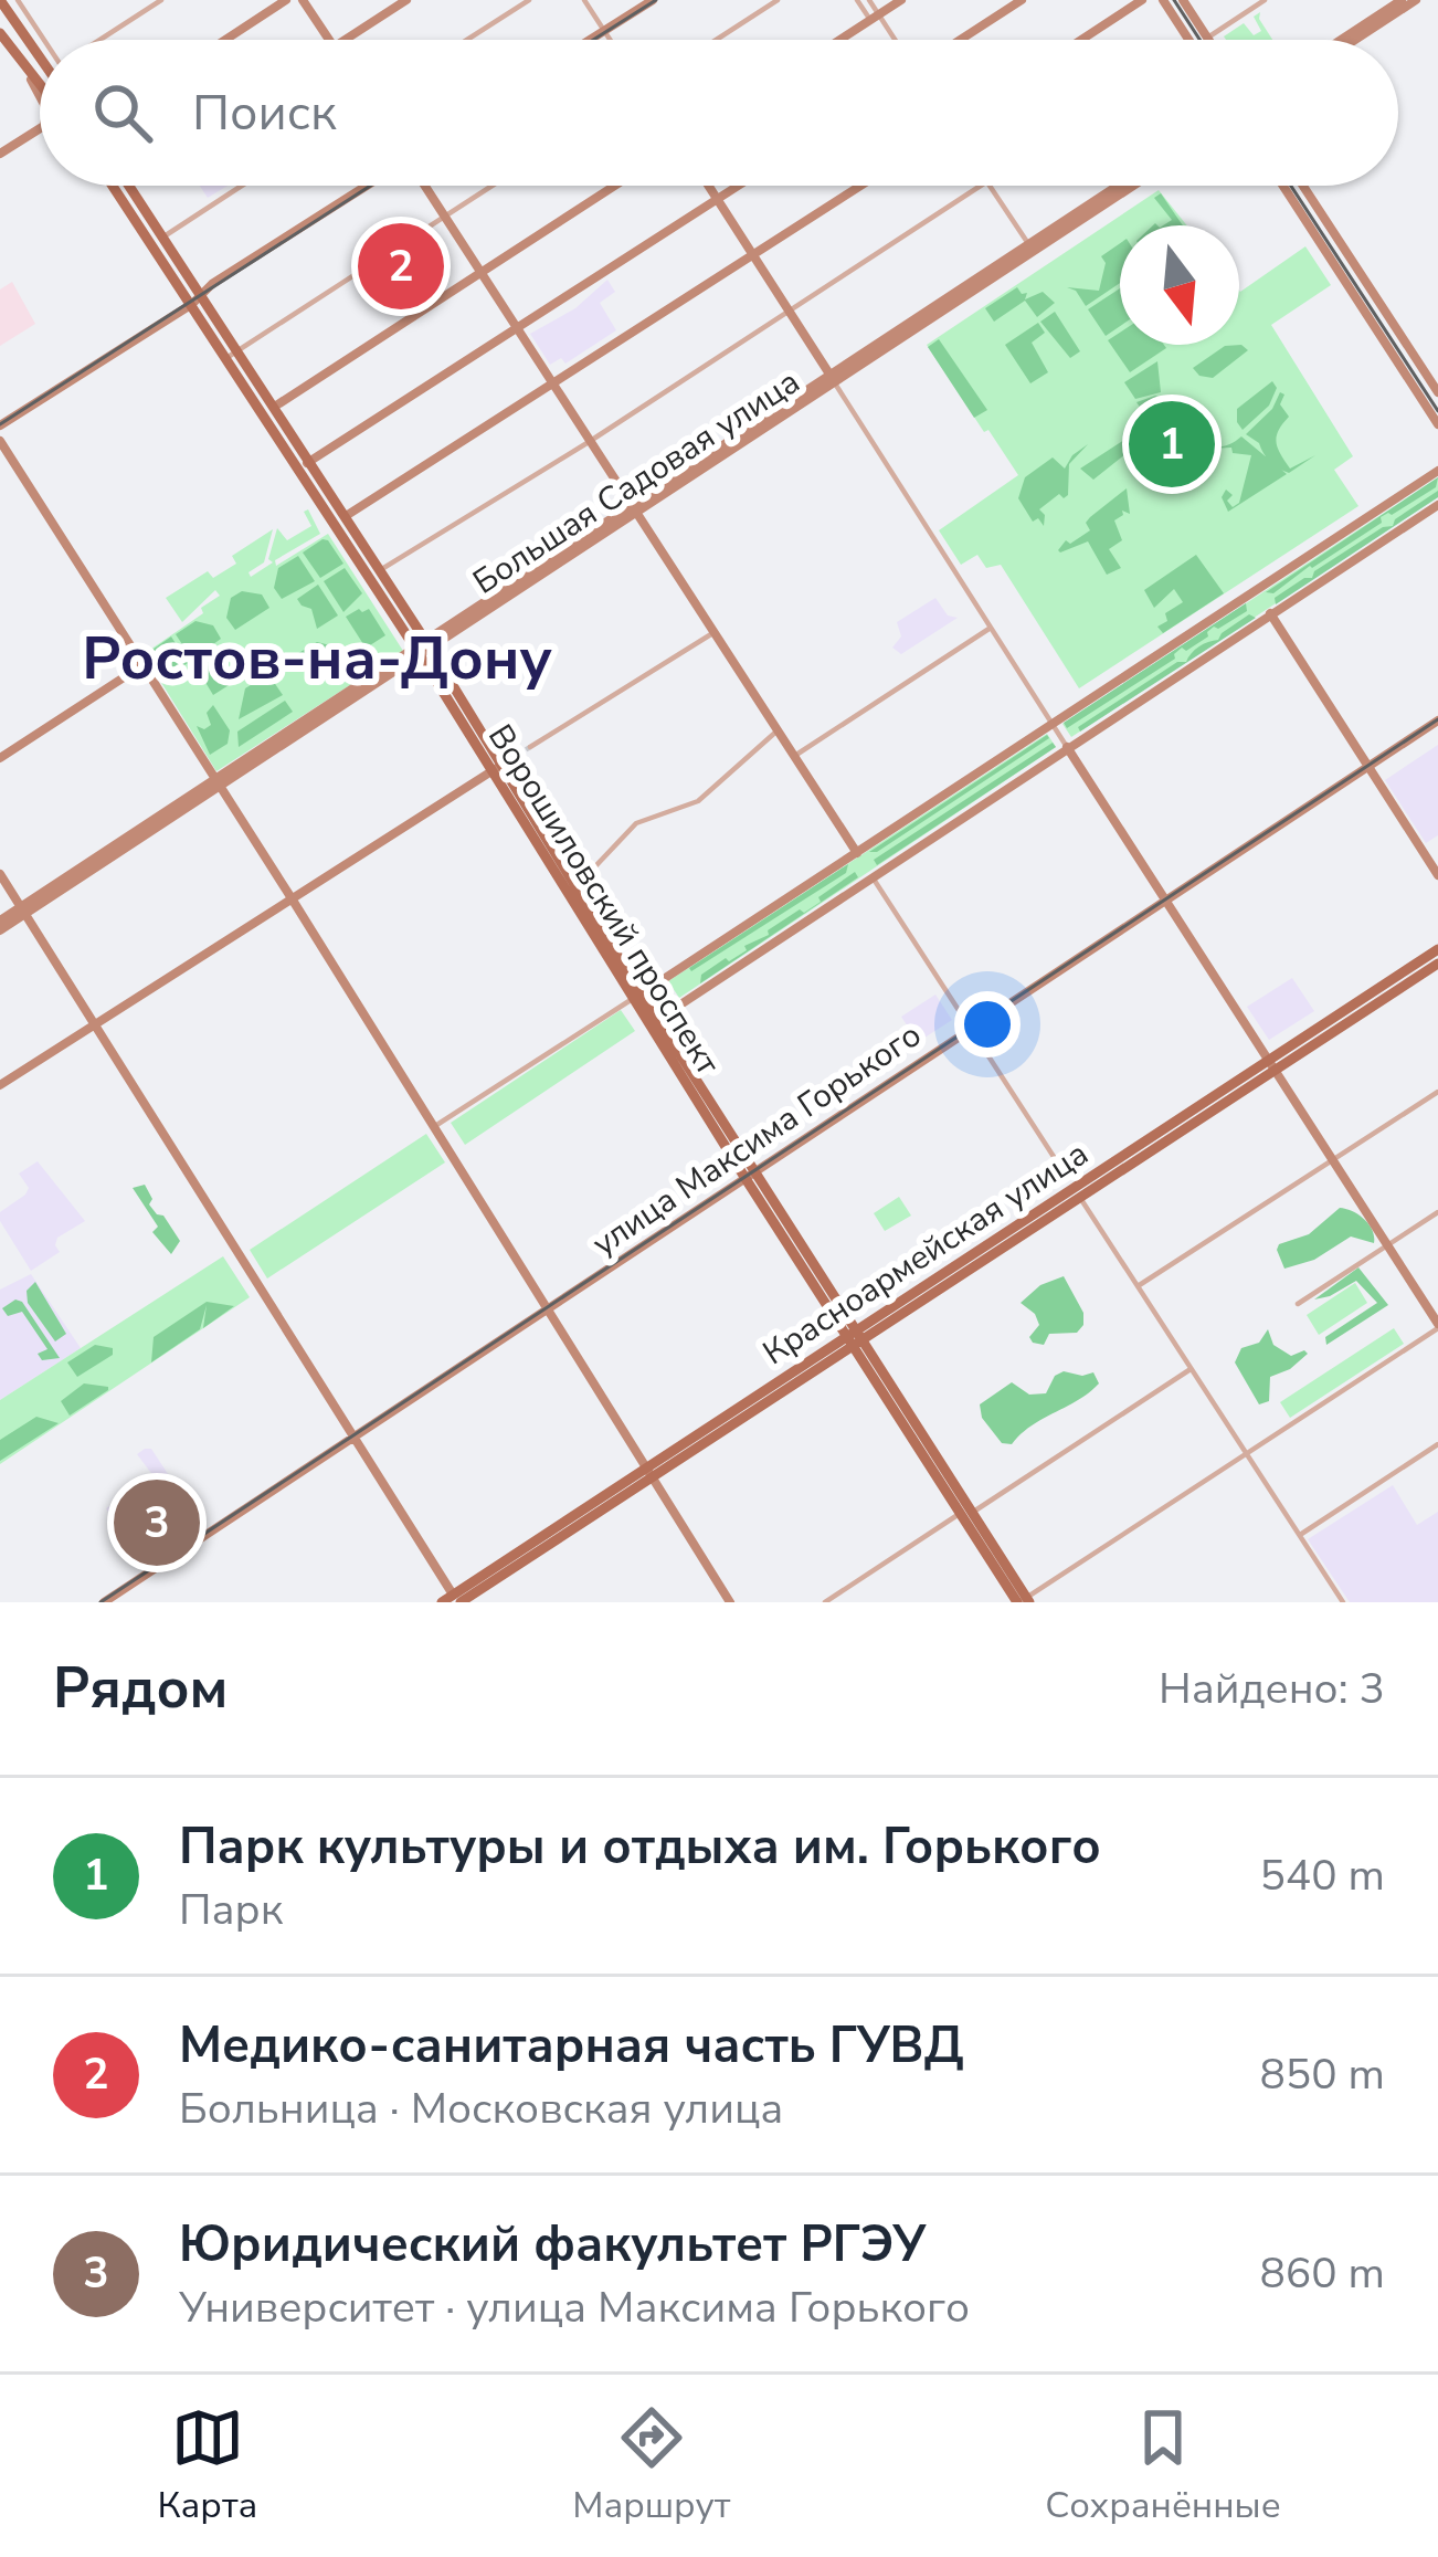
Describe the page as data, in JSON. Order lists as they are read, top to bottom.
{
  "streets": {
    "main road": ["Ворошиловский проспект", "Красноармейская улица"],
    "street": ["Большая Садовая улица", "улица Максима Горького"]
  },
  "crossings": [
    ["Большая Садовая улица", "Ворошиловский проспект"],
    ["Ворошиловский проспект", "улица Максима Горького"],
    ["Ворошиловский проспект", "Красноармейская улица"]
  ],
  "districts": ["Ростов-на-Дону"],
  "north": "bottom",
  "page": {
    "search": "Поиск",
    "pins": ["2", "1", "3"],
    "heading": ["Рядом", "Найдено: 3"],
    "list": [
      {
        "mark": "1",
        "name": "Парк культуры и отдыха им. Горького",
        "note": "Парк",
        "value": "540 m"
      },
      {
        "mark": "2",
        "name": "Медико-санитарная часть ГУВД",
        "note": "Больница · Московская улица",
        "value": "850 m"
      },
      {
        "mark": "3",
        "name": "Юридический факультет РГЭУ",
        "note": "Университет · улица Максима Горького",
        "value": "860 m"
      }
    ],
    "nav": ["Карта", "Маршрут", "Сохранённые"]
  }
}
